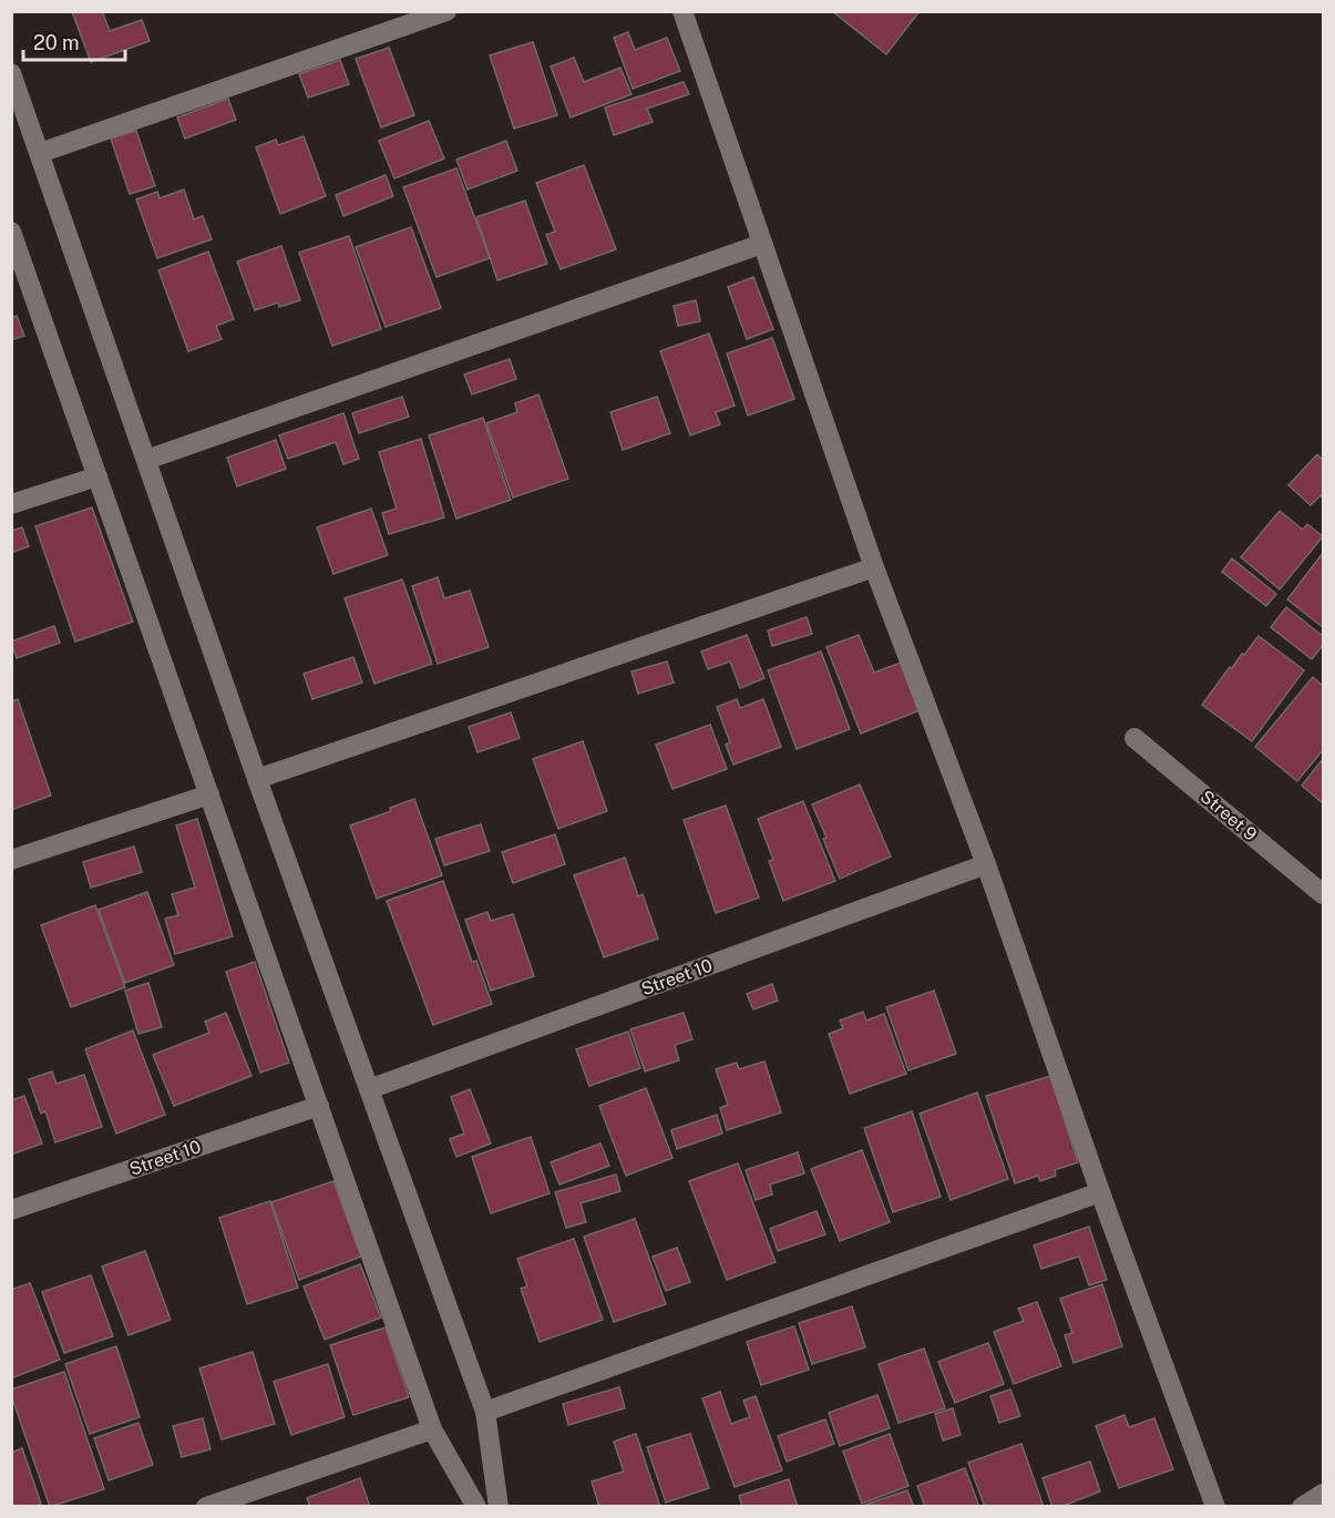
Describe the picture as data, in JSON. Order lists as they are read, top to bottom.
{
  "streets": {
    "street": ["Street 9", "Street 10"]
  },
  "scale_bar": "20 m"
}
